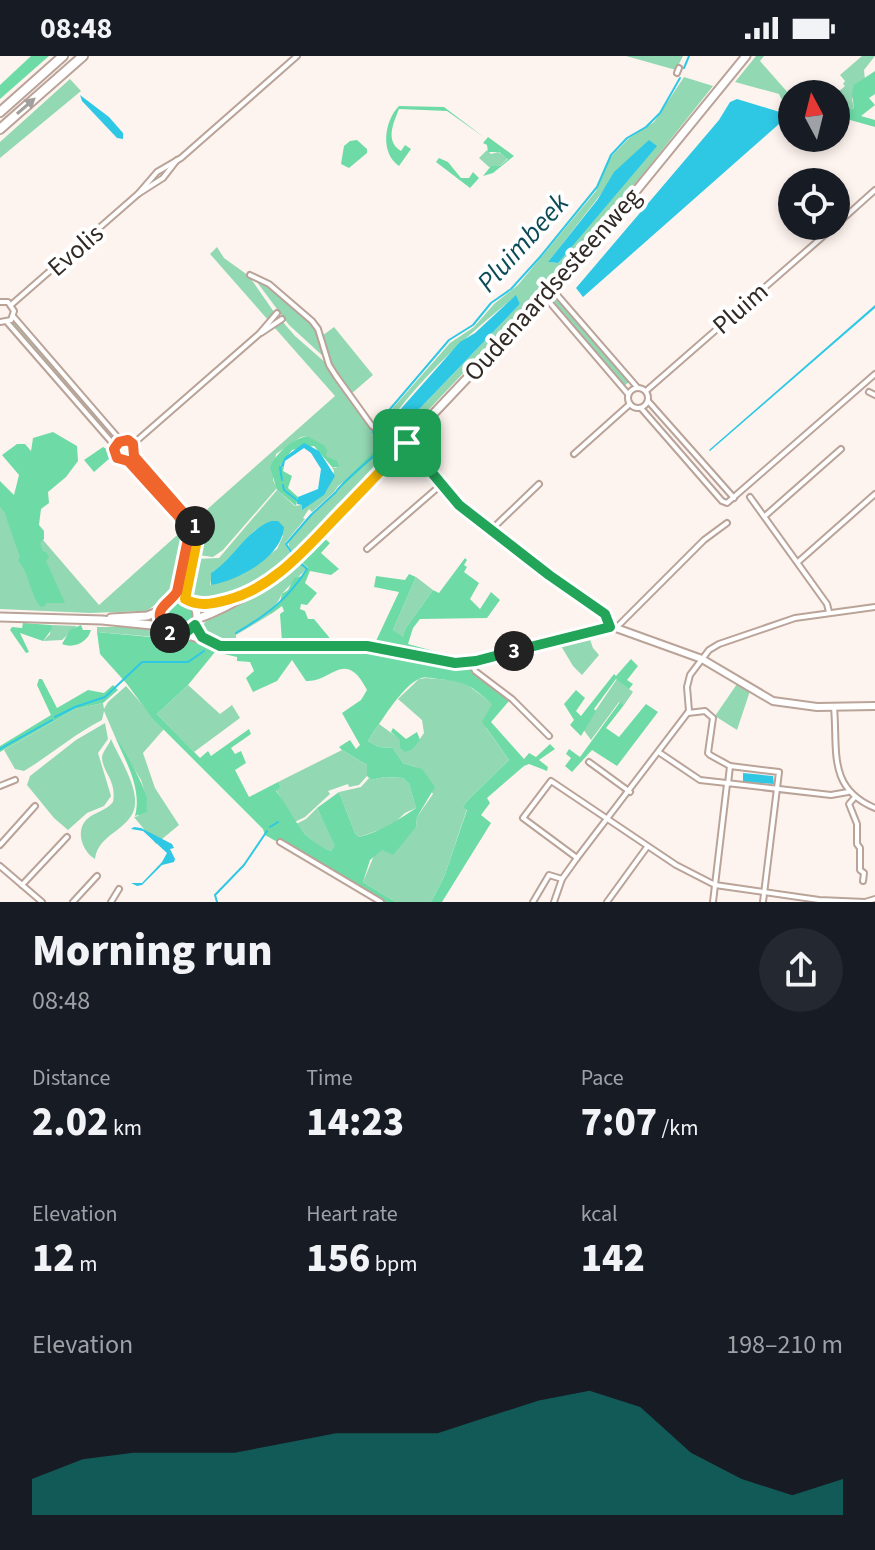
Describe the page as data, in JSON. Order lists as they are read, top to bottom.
{
  "streets": {
    "main road": ["Oudenaardsesteenweg"],
    "street": ["Evolis", "Pluim"]
  },
  "water": ["Pluimbeek"],
  "north": "top",
  "page": {
    "status": "08:48",
    "pins": ["1", "2", "3"],
    "heading": ["Morning run", "08:48"],
    "stats": [
      ["Distance", "2.02 km"],
      ["Time", "14:23"],
      ["Pace", "7:07 /km"],
      ["Elevation", "12 m"],
      ["Heart rate", "156 bpm"],
      ["kcal", "142"]
    ],
    "chart": ["Elevation", "198–210 m"]
  }
}
